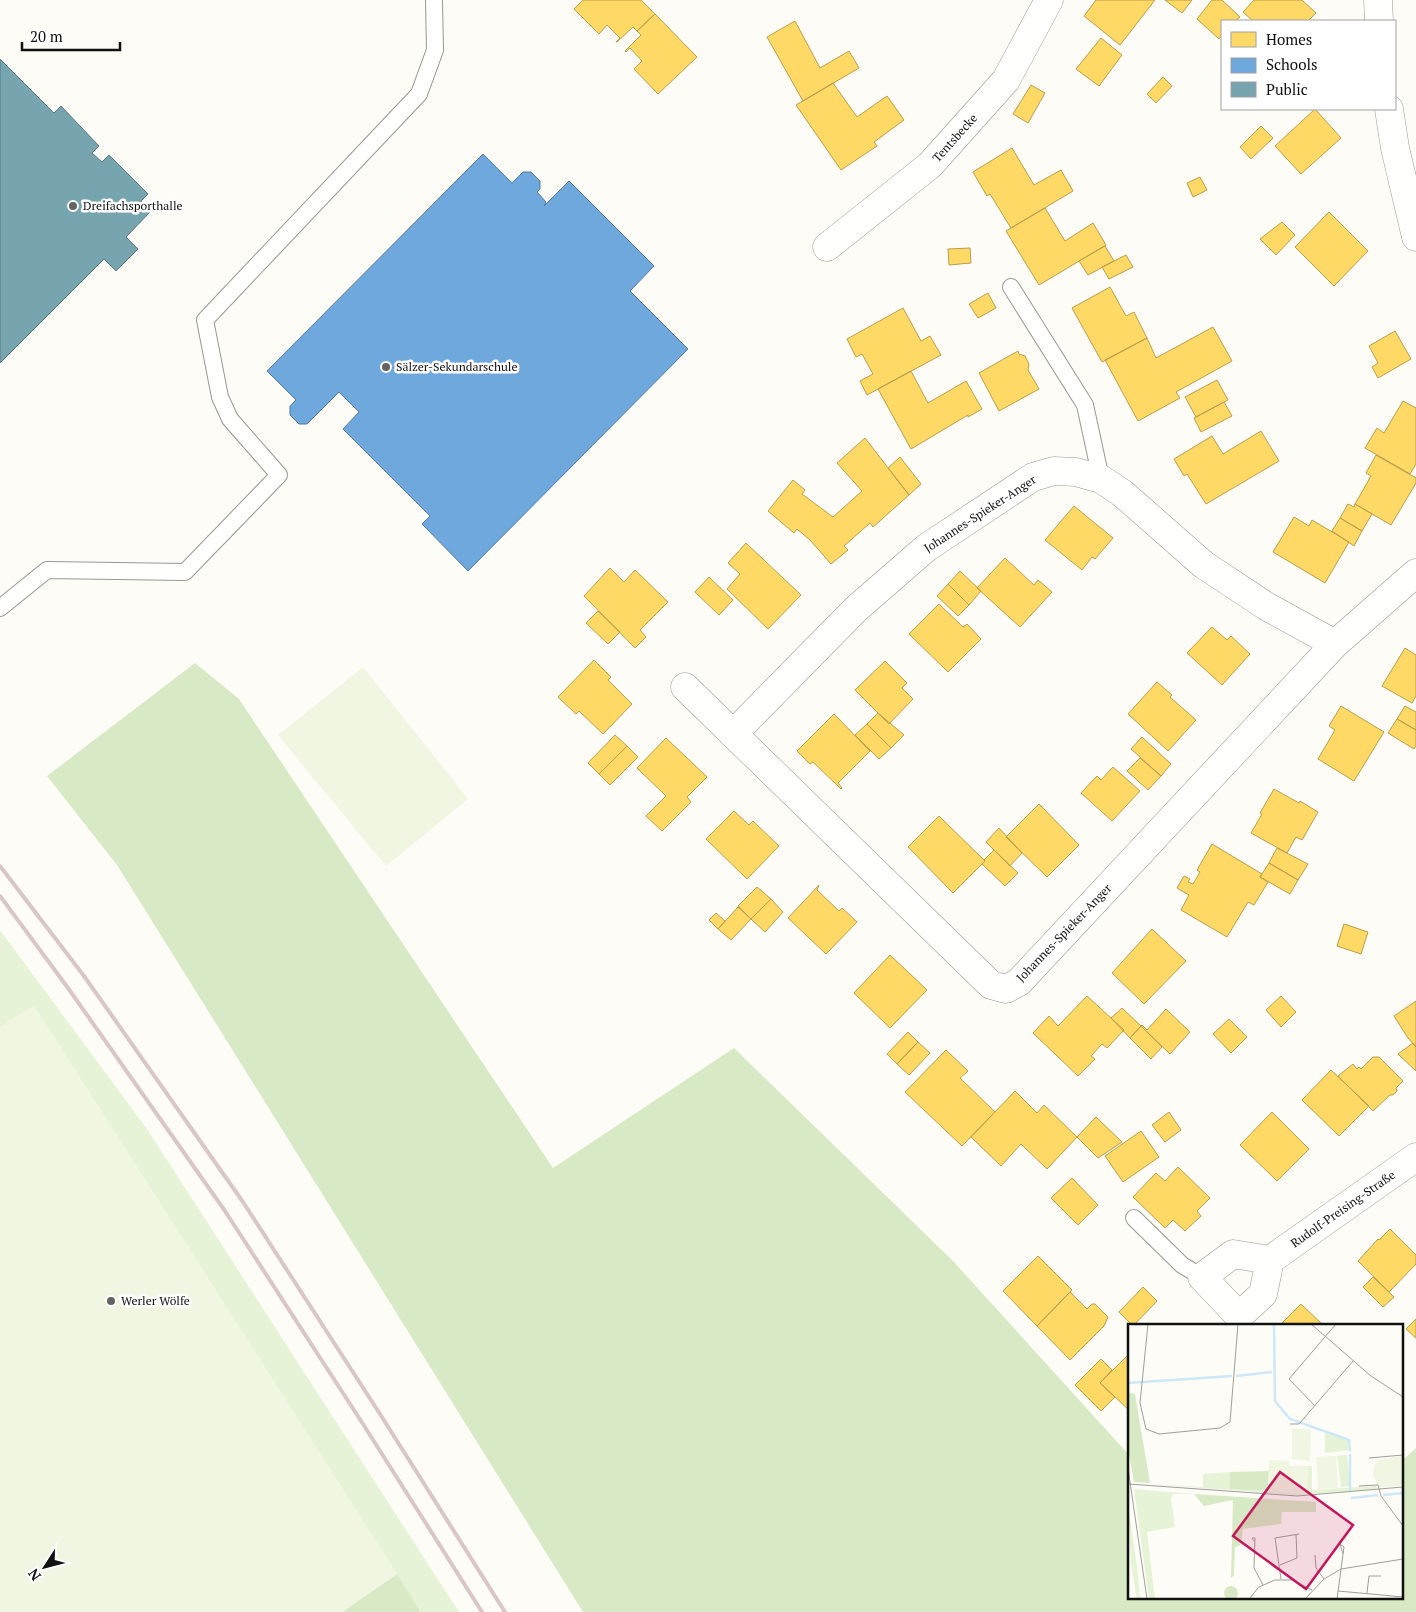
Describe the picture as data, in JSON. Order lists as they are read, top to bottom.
{
  "streets": {
    "street": ["Tentsbecke", "Johannes-Spieker-Anger", "Rudolf-Preising-Straße"]
  },
  "places": ["Dreifachsporthalle", "Sälzer-Sekundarschule", "Werler Wölfe"],
  "legend": ["Homes", "Schools", "Public"],
  "scale_bar": "20 m",
  "north": "bottom left"
}
